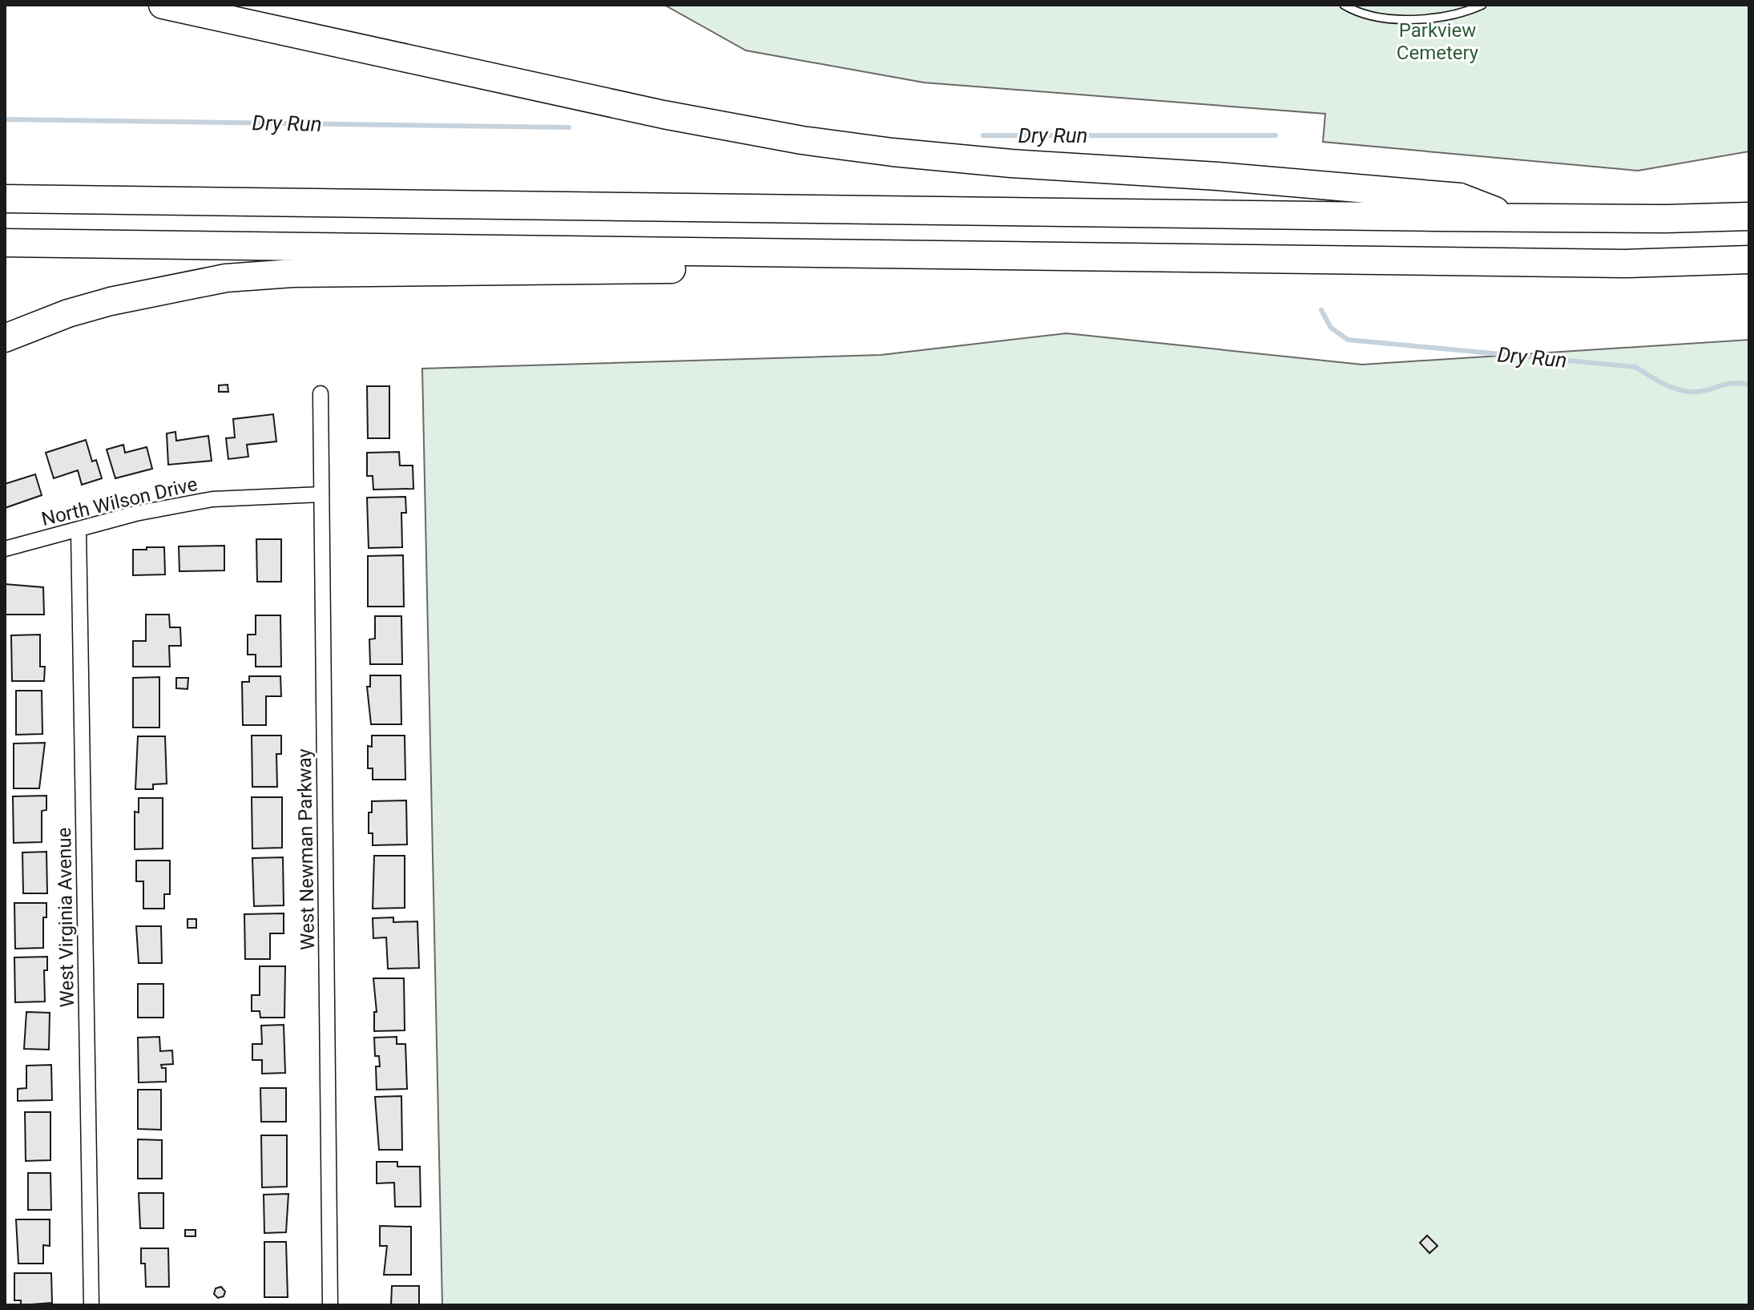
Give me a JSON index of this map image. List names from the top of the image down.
{
  "streets": {
    "street": ["North Wilson Drive", "West Newman Parkway", "West Virginia Avenue"]
  },
  "crossings": [
    ["North Wilson Drive", "West Newman Parkway"],
    ["North Wilson Drive", "West Virginia Avenue"]
  ],
  "water": ["Dry Run"],
  "parks": ["Parkview Cemetery"]
}
